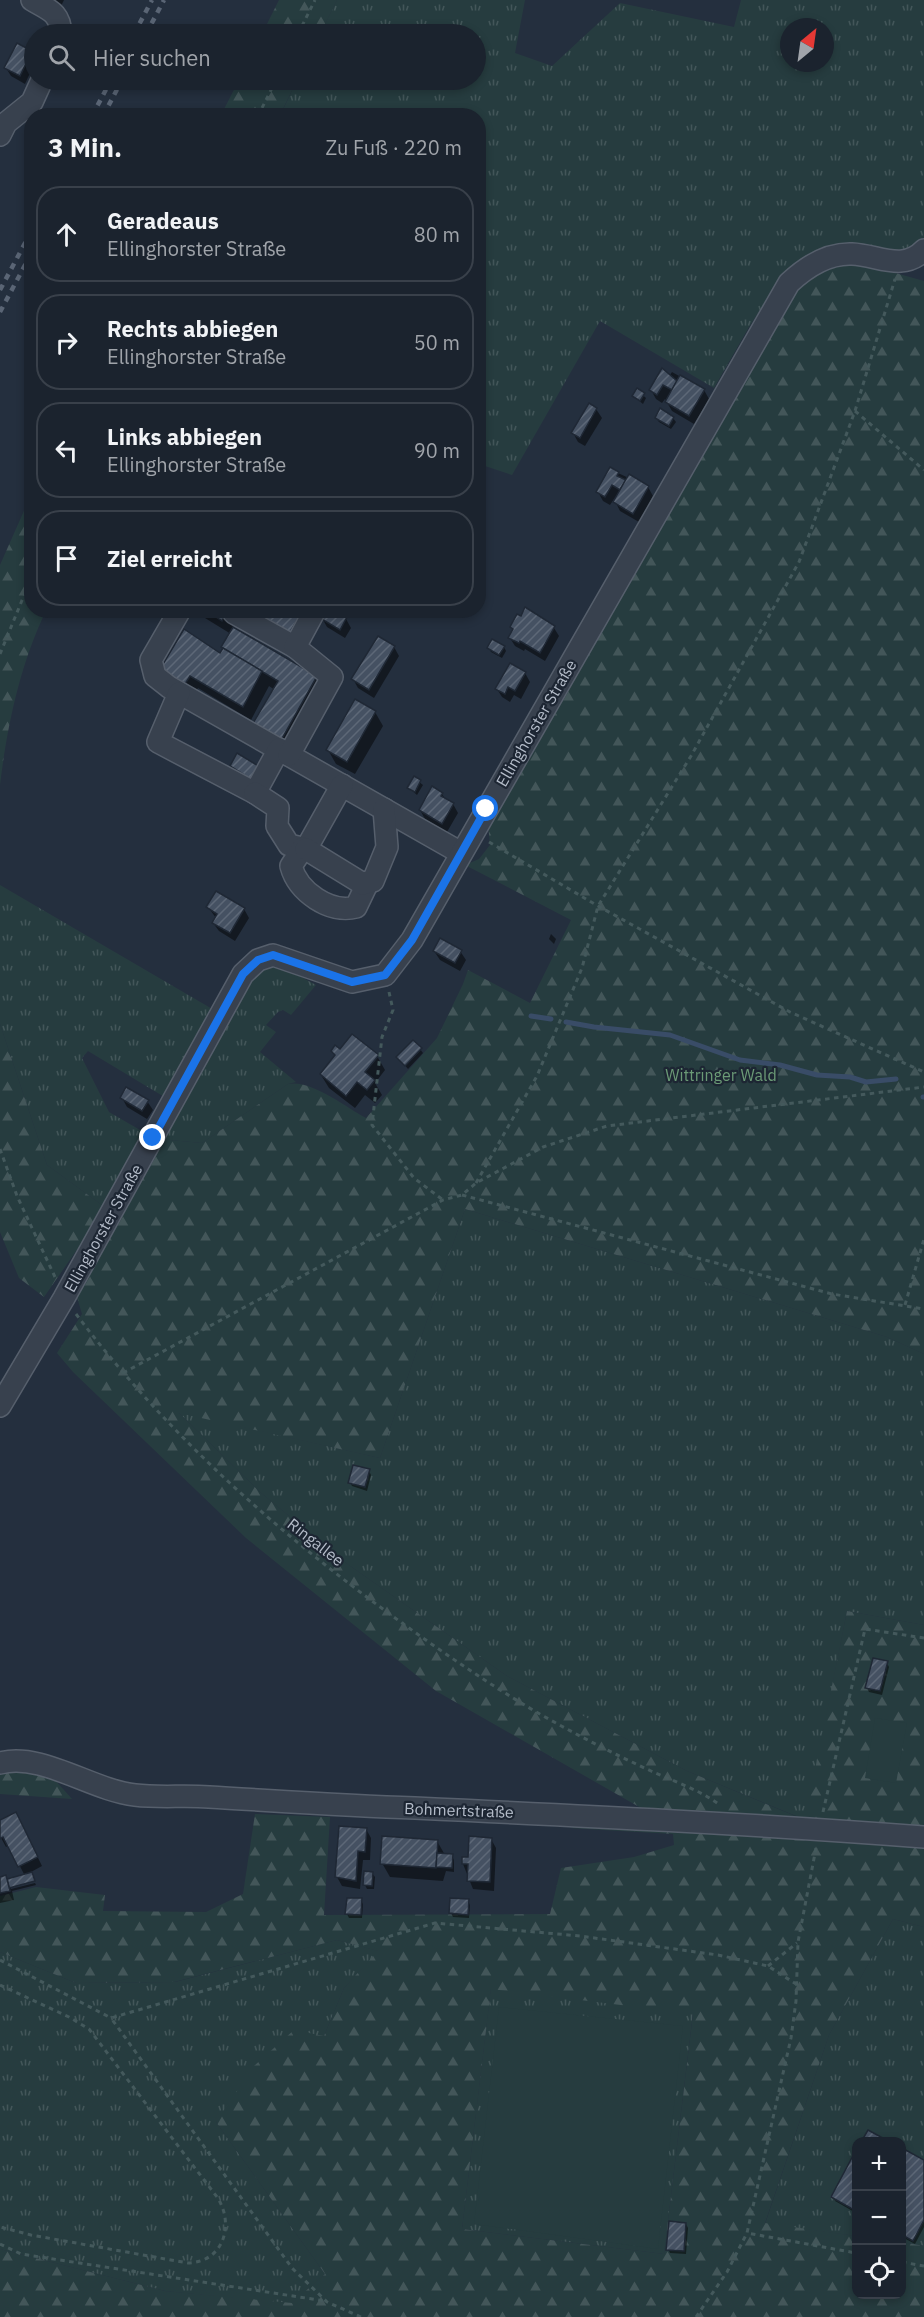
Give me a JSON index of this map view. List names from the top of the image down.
{
  "streets": {
    "street": ["Ellinghorster Straße", "Bohmertstraße"],
    "path": ["Ringallee"]
  },
  "crossings": [
    ["Ellinghorster Straße", "Ringallee"]
  ],
  "parks": ["Wittringer Wald"],
  "north": "top right",
  "page": {
    "search": "Hier suchen",
    "heading": ["3 Min.", "Zu Fuß · 220 m"],
    "list": [
      ["Geradeaus", "Ellinghorster Straße", "80 m"],
      ["Rechts abbiegen", "Ellinghorster Straße", "50 m"],
      ["Links abbiegen", "Ellinghorster Straße", "90 m"],
      "Ziel erreicht"
    ],
    "map_buttons": ["+", "−"]
  }
}
